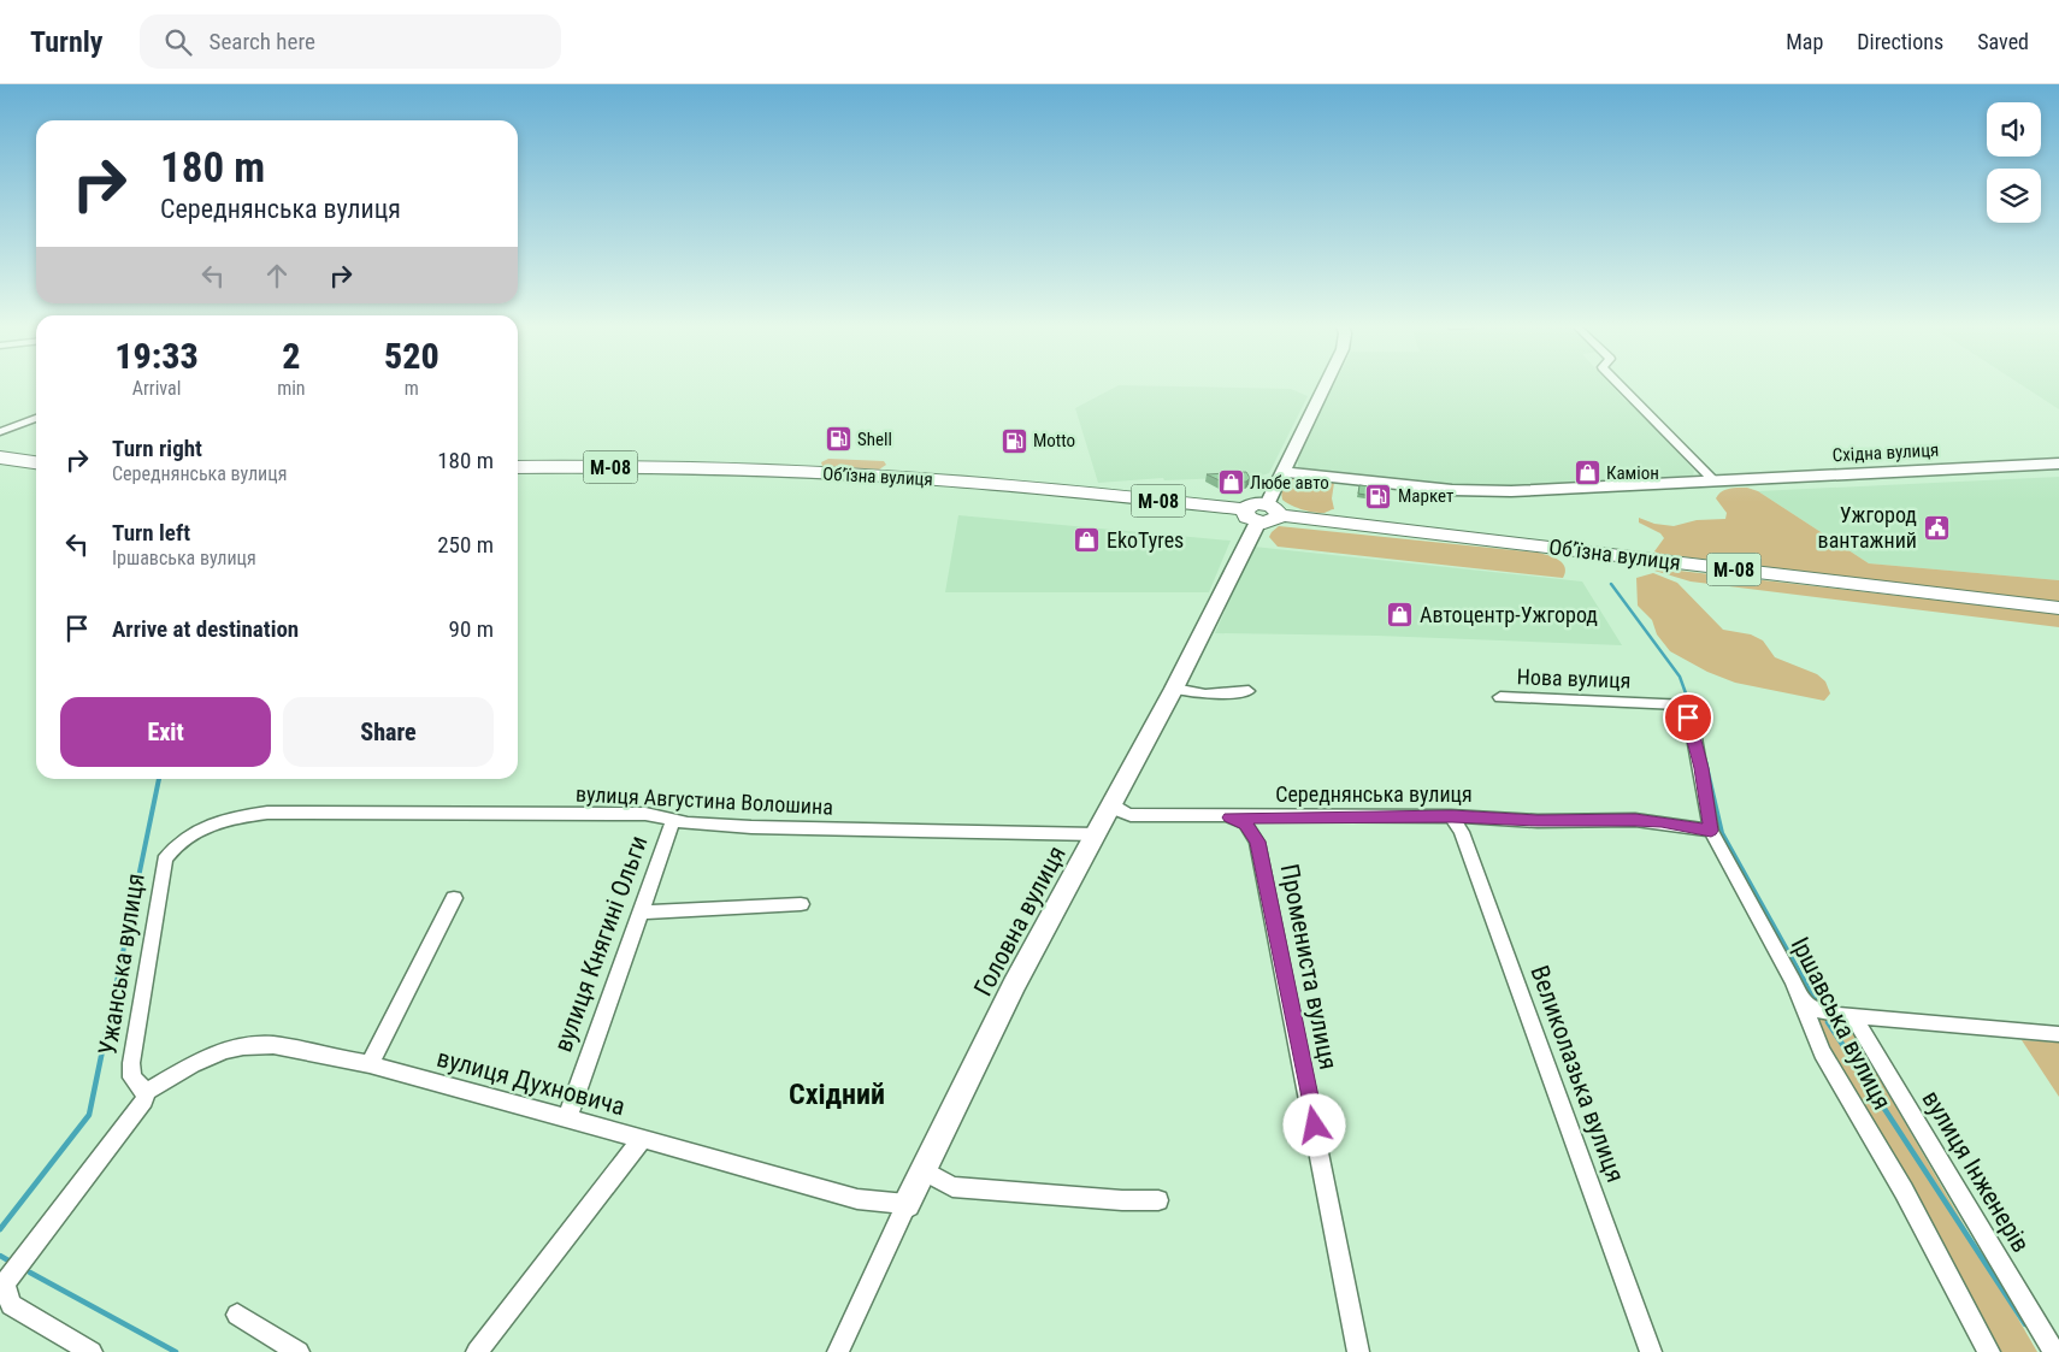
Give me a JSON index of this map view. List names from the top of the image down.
{
  "streets": {
    "highway": ["М-08", "Обʼїзна вулиця"],
    "street": [
      "Східна вулиця",
      "Нова вулиця",
      "Середнянська вулиця",
      "вулиця Августина Волошина",
      "Головна вулиця",
      "вулиця Княгині Ольги",
      "Ужанська вулиця",
      "Промениста вулиця",
      "Іршавська вулиця",
      "Великолазька вулиця",
      "вулиця Духновича",
      "вулиця Інженерів"
    ]
  },
  "crossings": [
    ["Обʼїзна вулиця", "Головна вулиця"],
    ["Нова вулиця", "Іршавська вулиця"],
    ["Середнянська вулиця", "Головна вулиця"],
    ["Середнянська вулиця", "Промениста вулиця"],
    ["Середнянська вулиця", "Іршавська вулиця"],
    ["Середнянська вулиця", "Великолазька вулиця"],
    ["вулиця Августина Волошина", "Головна вулиця"],
    ["вулиця Августина Волошина", "вулиця Княгині Ольги"],
    ["вулиця Августина Волошина", "Ужанська вулиця"],
    ["Головна вулиця", "вулиця Духновича"],
    ["вулиця Княгині Ольги", "вулиця Духновича"],
    ["Ужанська вулиця", "вулиця Духновича"]
  ],
  "districts": ["Східний"],
  "places": {
    "fuel station": ["Shell", "Motto", "Маркет"],
    "shop": [
      "Каміон",
      "Любе авто",
      "EkoTyres",
      "Автоцентр-Ужгород"
    ],
    "public building": ["Ужгород вантажний"]
  },
  "page": {
    "header": "Turnly",
    "search": "Search here",
    "nav": ["Map", "Directions", "Saved"],
    "turn": ["180 m", "Середнянська вулиця"],
    "eta": [
      "19:33",
      "Arrival",
      "2",
      "min",
      "520",
      "m"
    ],
    "list": [
      {
        "name": "Turn right",
        "note": "Середнянська вулиця",
        "value": "180 m"
      },
      {
        "name": "Turn left",
        "note": "Іршавська вулиця",
        "value": "250 m"
      },
      {
        "name": "Arrive at destination",
        "value": "90 m"
      }
    ],
    "buttons": ["Exit", "Share"]
  }
}
